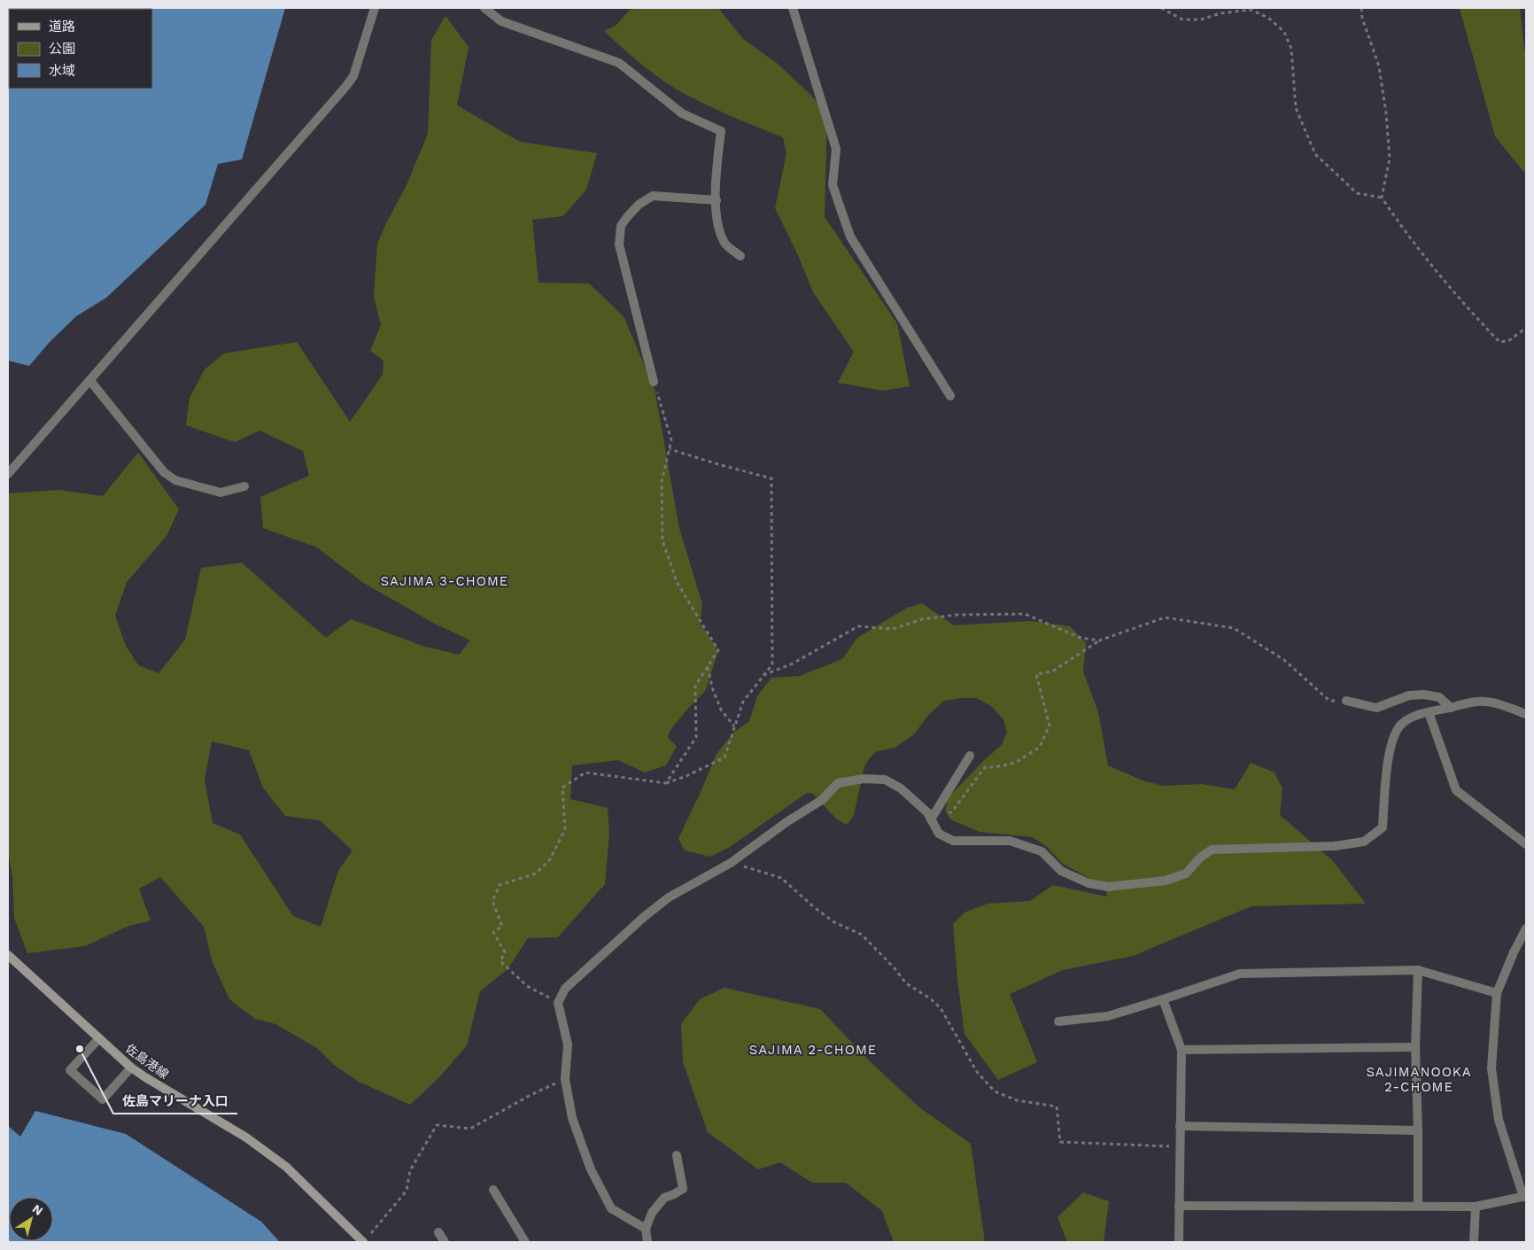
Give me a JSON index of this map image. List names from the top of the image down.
{
  "streets": {
    "main road": ["佐島港線"]
  },
  "districts": ["SAJIMA 3-CHOME", "SAJIMA 2-CHOME", "SAJIMANOOKA 2-CHOME"],
  "places": ["佐島マリーナ入口"],
  "legend": ["道路", "公園", "水域"],
  "north": "top right"
}
